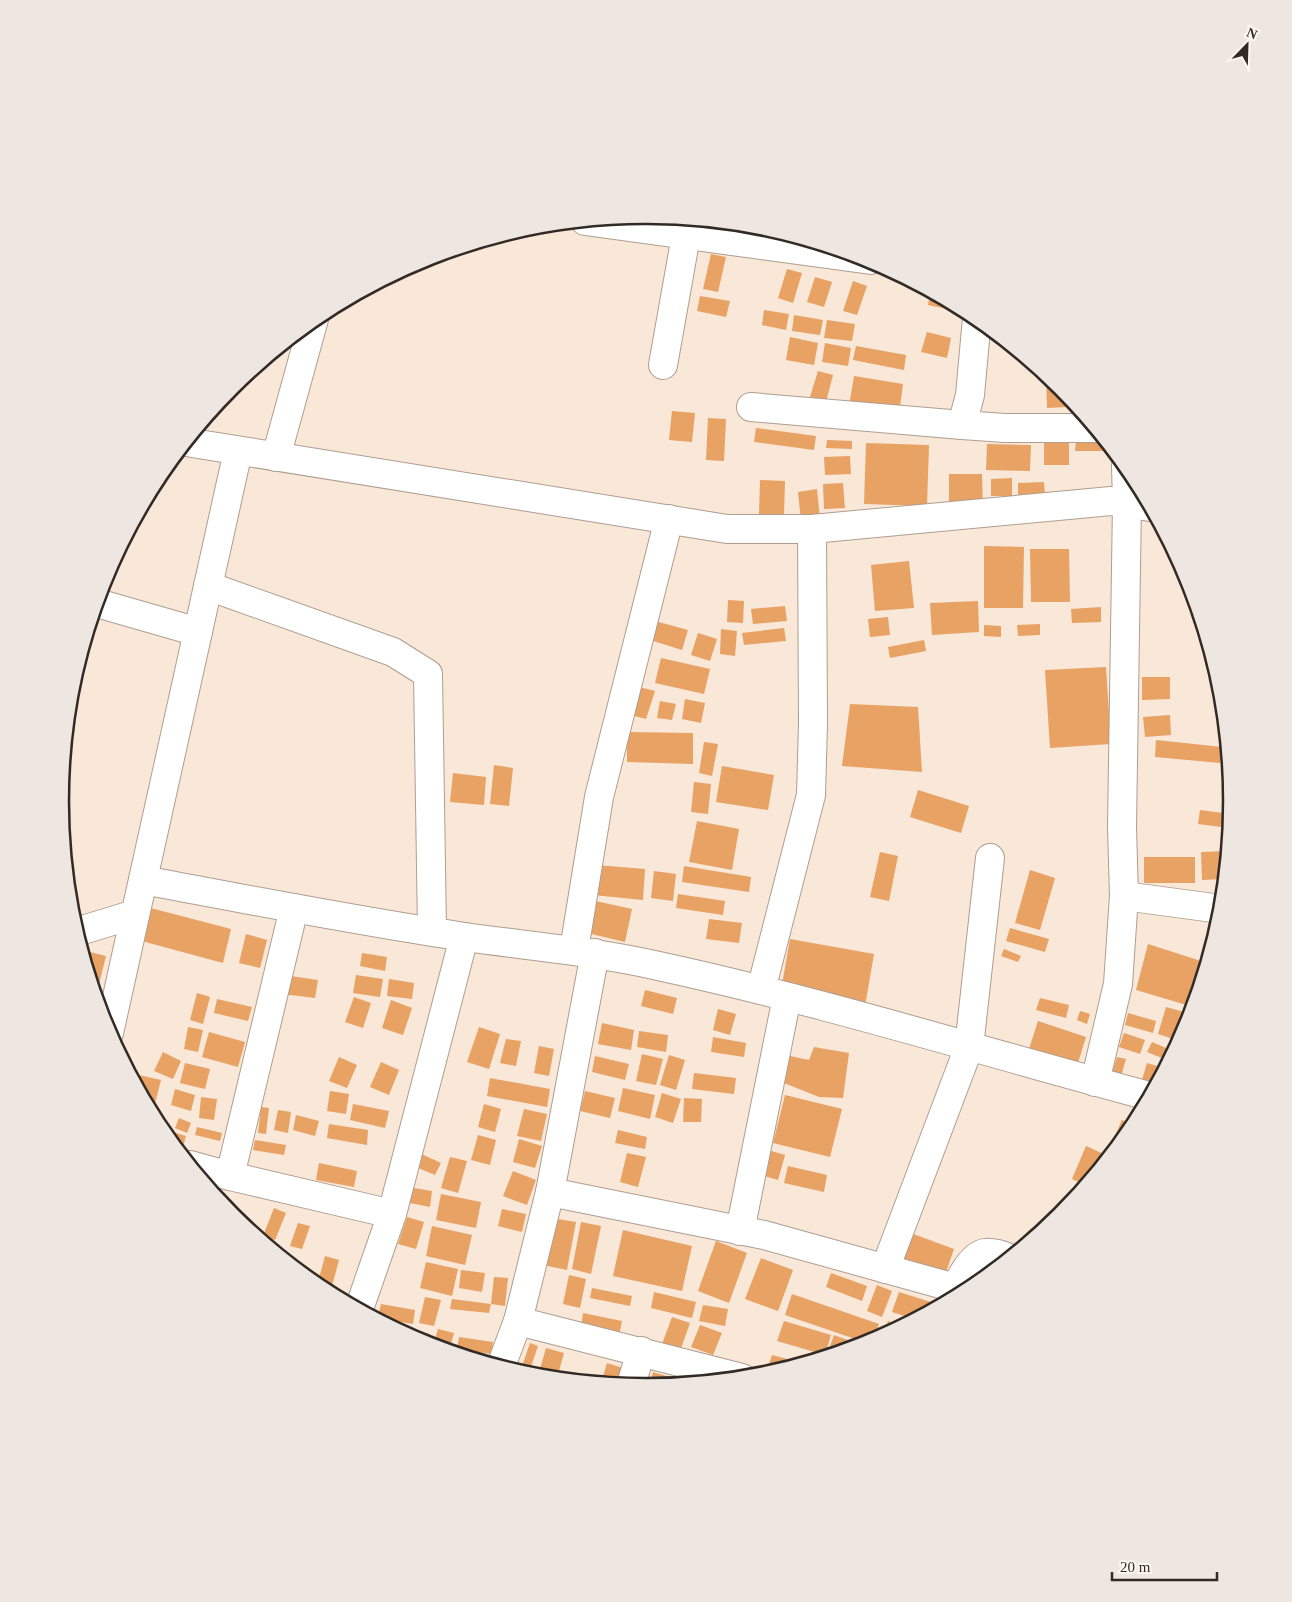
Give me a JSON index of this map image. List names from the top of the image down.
{
  "scale_bar": "20 m",
  "north": "top right"
}
